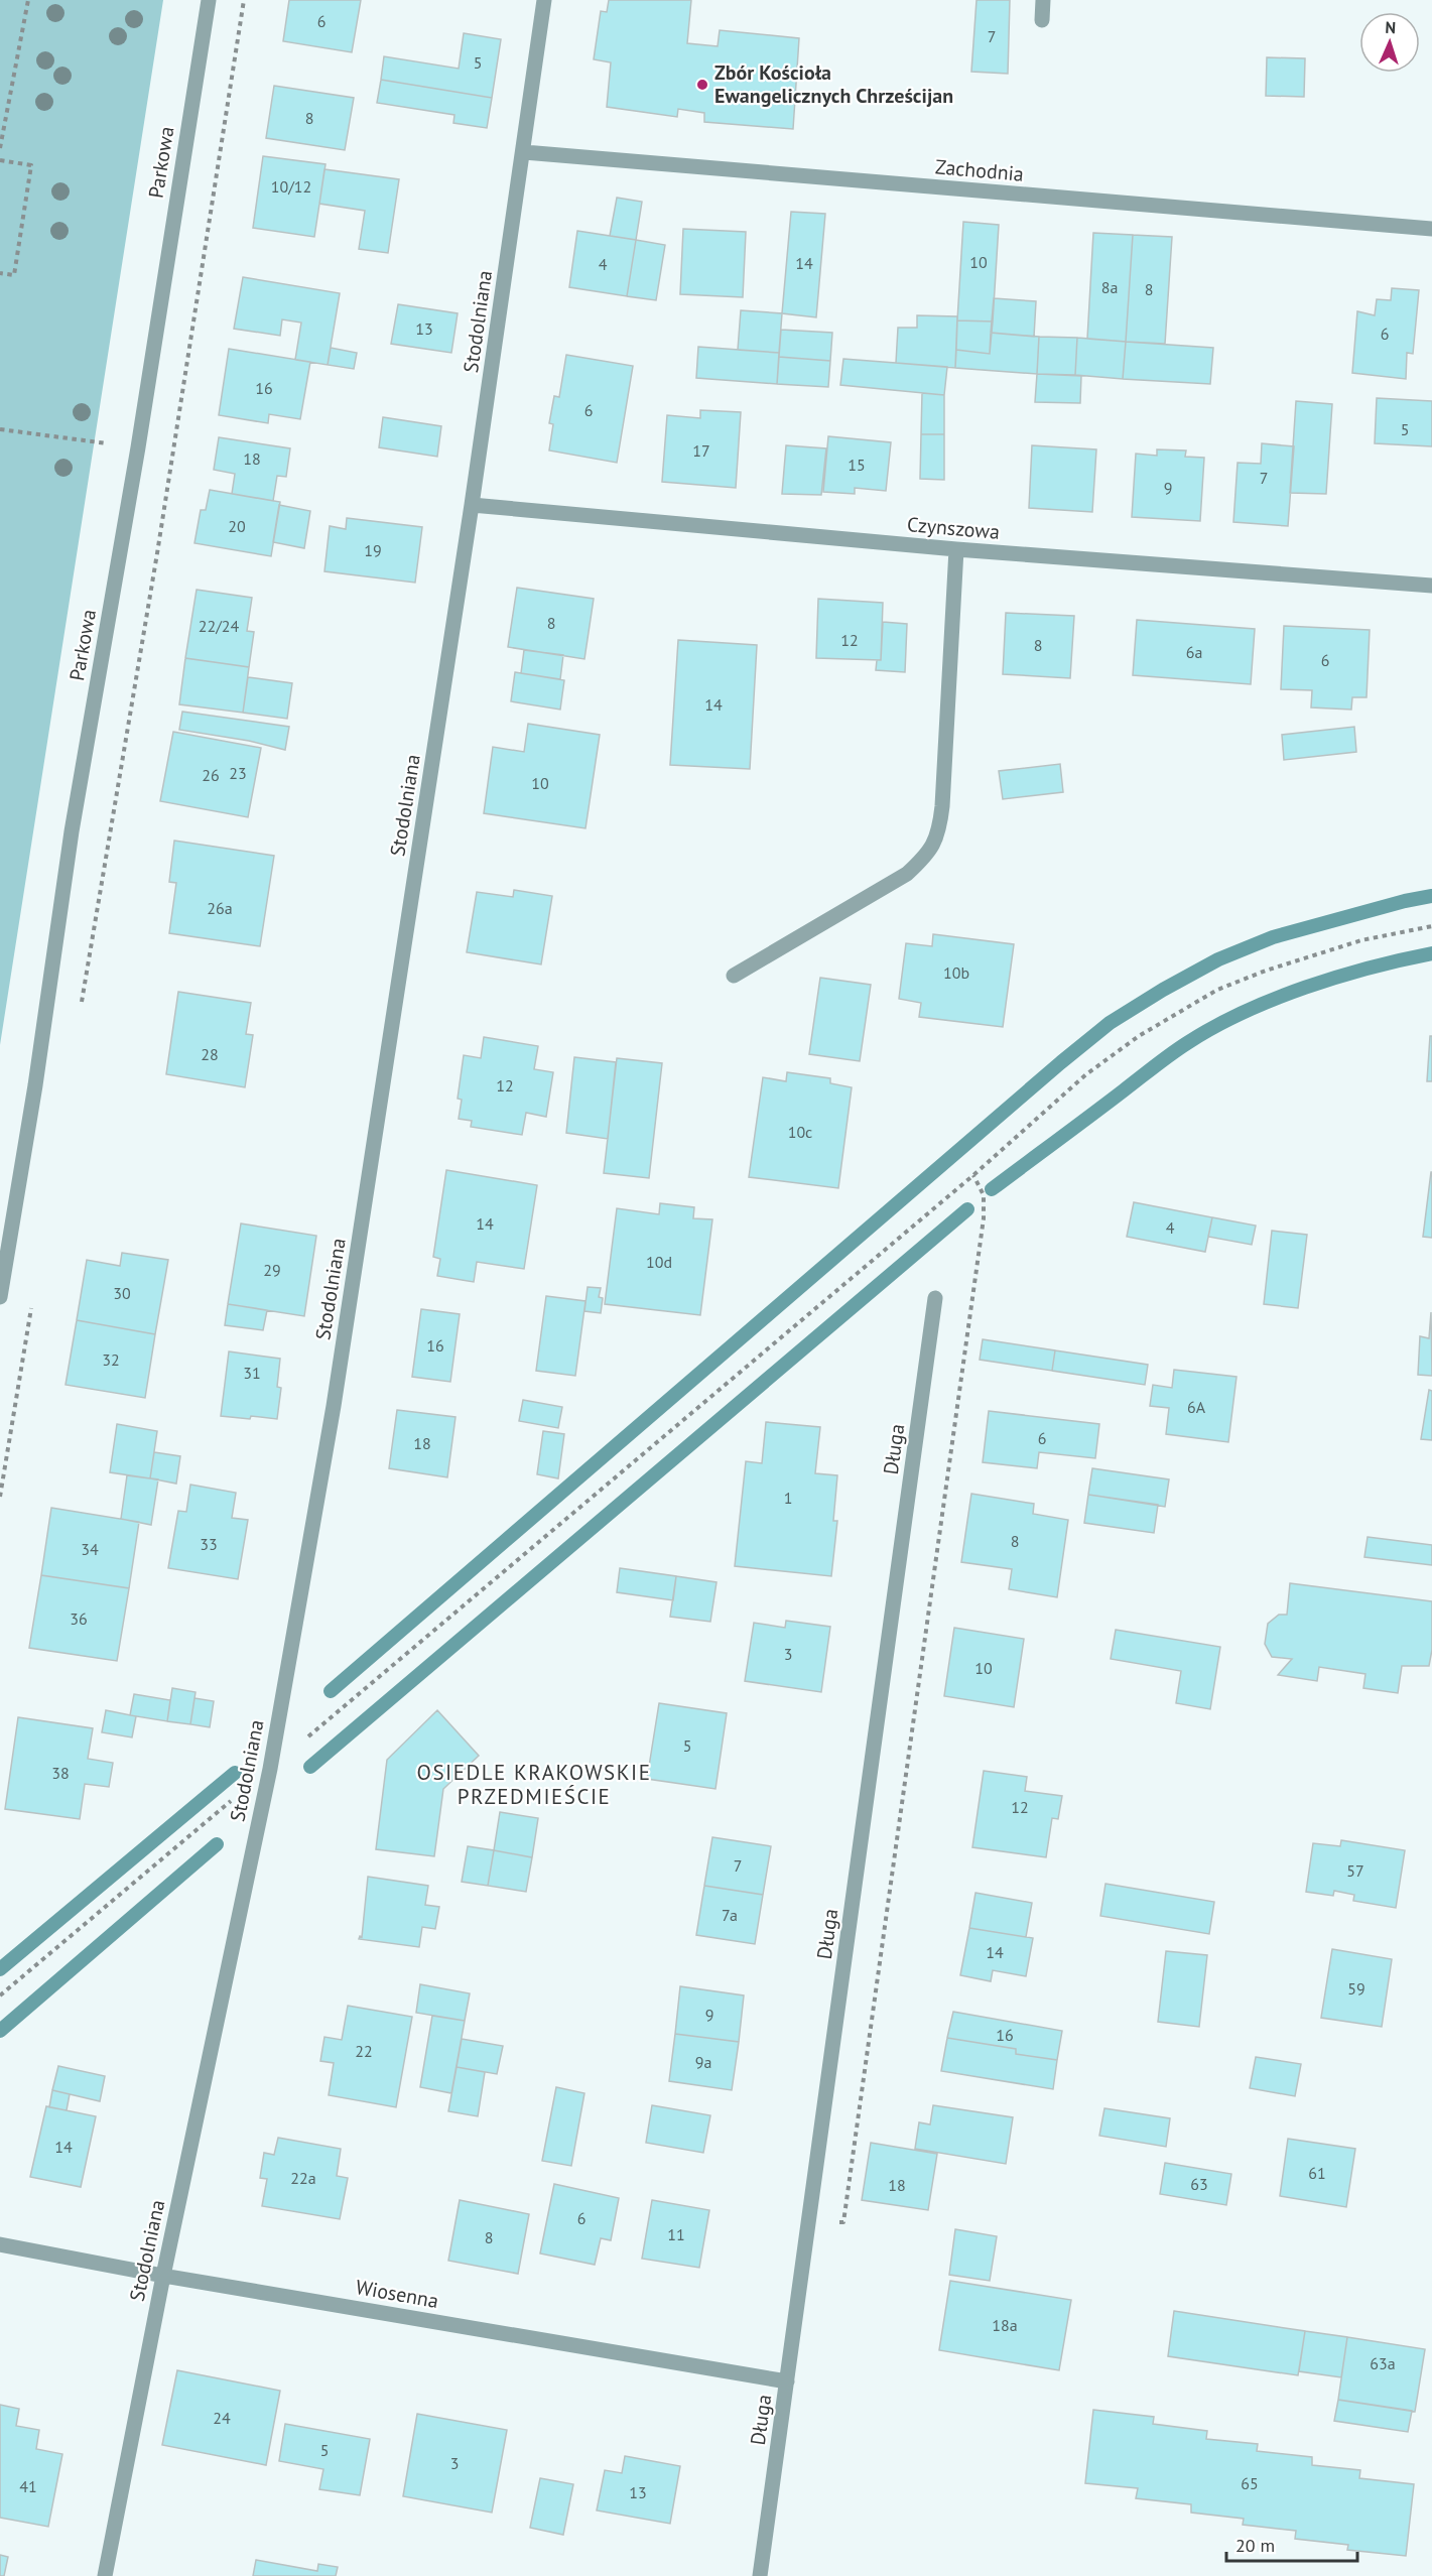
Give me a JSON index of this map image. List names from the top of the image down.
{
  "streets": {
    "street": [
      "Parkowa",
      "Zachodnia",
      "Stodolniana",
      "Czynszowa",
      "Długa",
      "Wiosenna"
    ]
  },
  "crossings": [
    ["Zachodnia", "Stodolniana"],
    ["Stodolniana", "Czynszowa"],
    ["Stodolniana", "Wiosenna"],
    ["Długa", "Wiosenna"]
  ],
  "districts": ["OSIEDLE KRAKOWSKIE PRZEDMIEŚCIE"],
  "places": ["Zbór Kościoła Ewangelicznych Chrześcijan"],
  "house_numbers": [
    "6",
    "7",
    "5",
    "8",
    "10/12",
    "10",
    "14",
    "4",
    "8a",
    "8",
    "13",
    "6",
    "16",
    "6",
    "5",
    "17",
    "18",
    "15",
    "7",
    "9",
    "20",
    "19",
    "8",
    "22/24",
    "12",
    "8",
    "6a",
    "6",
    "14",
    "23",
    "26",
    "10",
    "26a",
    "10b",
    "28",
    "12",
    "10c",
    "14",
    "4",
    "10d",
    "29",
    "30",
    "16",
    "32",
    "31",
    "6A",
    "6",
    "18",
    "1",
    "8",
    "33",
    "34",
    "36",
    "3",
    "10",
    "5",
    "38",
    "12",
    "7",
    "57",
    "7a",
    "14",
    "59",
    "9",
    "16",
    "22",
    "9a",
    "14",
    "61",
    "22a",
    "63",
    "18",
    "6",
    "11",
    "8",
    "18a",
    "63a",
    "24",
    "5",
    "3",
    "65",
    "41",
    "13"
  ],
  "scale_bar": "20 m",
  "north": "top"
}
